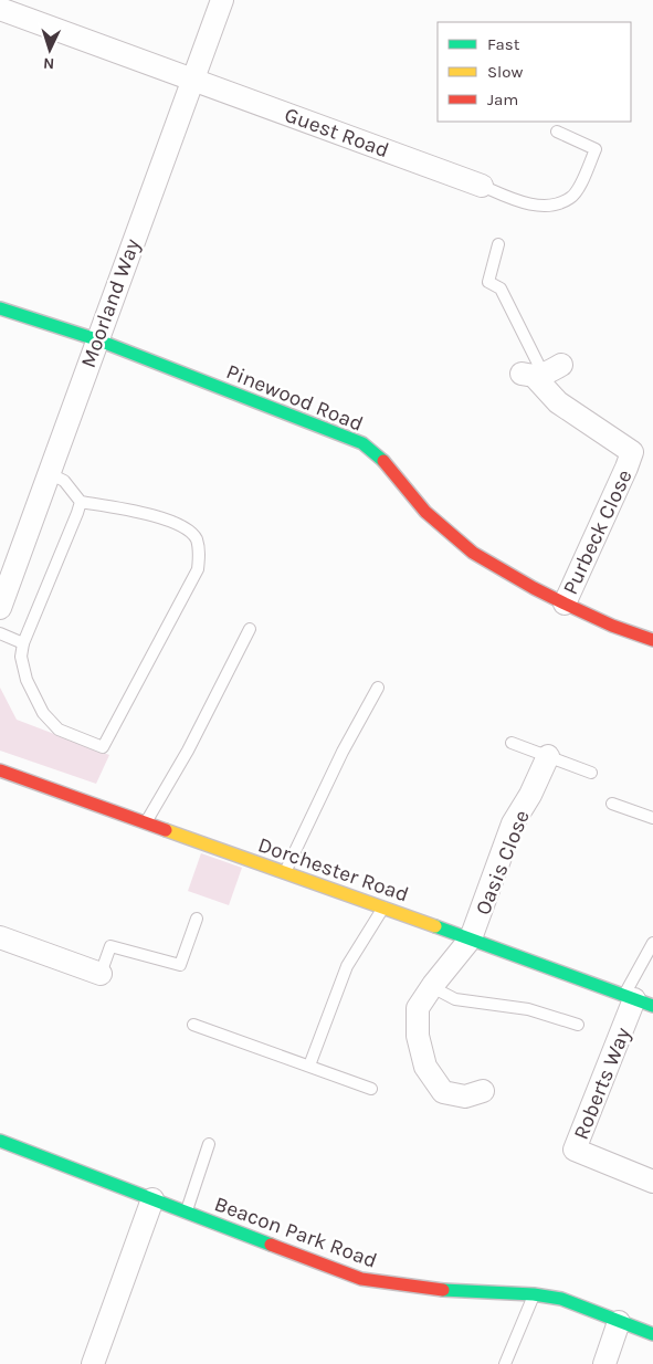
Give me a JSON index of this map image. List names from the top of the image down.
{
  "streets": {
    "street": [
      "Guest Road",
      "Moorland Way",
      "Pinewood Road",
      "Purbeck Close",
      "Oasis Close",
      "Dorchester Road",
      "Roberts Way",
      "Beacon Park Road"
    ]
  },
  "crossings": [
    ["Guest Road", "Moorland Way"],
    ["Moorland Way", "Pinewood Road"],
    ["Pinewood Road", "Purbeck Close"],
    ["Oasis Close", "Dorchester Road"],
    ["Dorchester Road", "Roberts Way"]
  ],
  "legend": ["Fast", "Slow", "Jam"],
  "north": "bottom"
}
